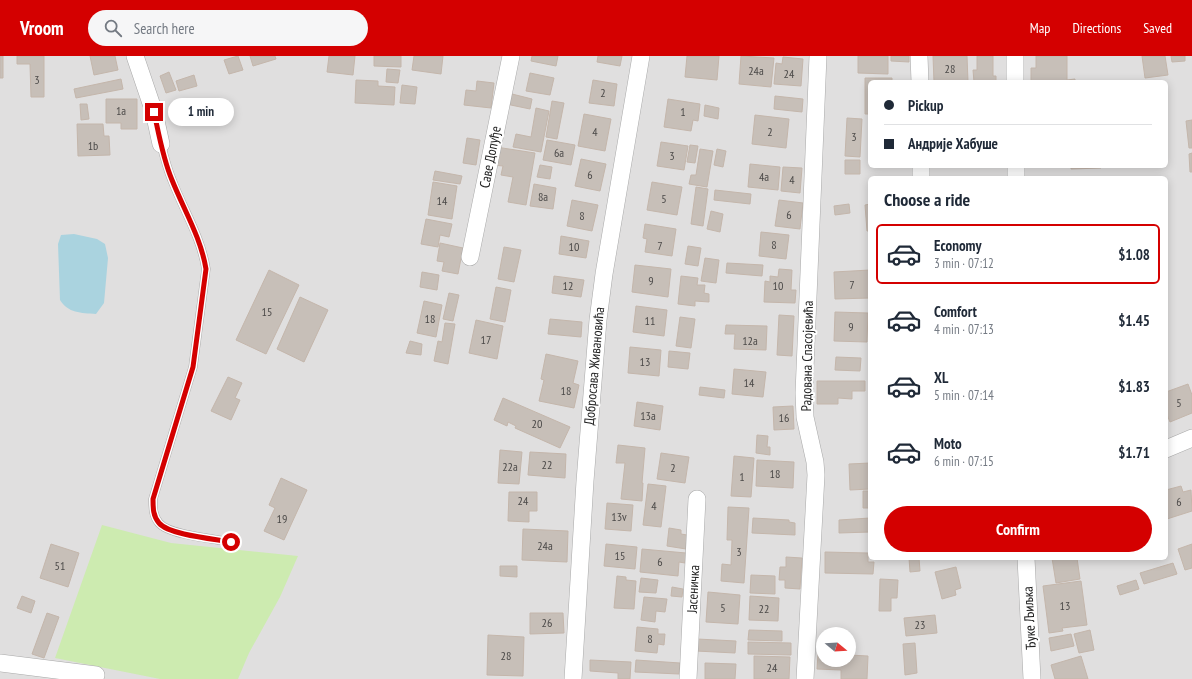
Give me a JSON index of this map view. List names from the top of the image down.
{
  "streets": {
    "street": [
      "Саве Допуђе",
      "Радована Спасојевића",
      "Добросава Живановића",
      "Јасеничка",
      "Ђуке Љиљка"
    ]
  },
  "house_numbers": [
    "28",
    "24a",
    "24",
    "3",
    "2",
    "1a",
    "1",
    "4",
    "2",
    "3",
    "1b",
    "6a",
    "3",
    "6",
    "4a",
    "4",
    "8a",
    "5",
    "14",
    "6",
    "8",
    "8",
    "7",
    "10",
    "9",
    "7",
    "12",
    "10",
    "15",
    "18",
    "11",
    "9",
    "17",
    "12a",
    "13",
    "14",
    "18",
    "5",
    "13a",
    "16",
    "20",
    "22",
    "22a",
    "2",
    "18",
    "1",
    "24",
    "6",
    "4",
    "13v",
    "19",
    "24a",
    "3",
    "15",
    "6",
    "51",
    "13",
    "5",
    "22",
    "26",
    "23",
    "8",
    "28",
    "24"
  ],
  "north": "right",
  "page": {
    "header": "Vroom",
    "search": "Search here",
    "nav": ["Map", "Directions", "Saved"],
    "banner": ["Pickup", "Андрије Хабуше"],
    "bubble": "1 min",
    "heading": "Choose a ride",
    "list": [
      {
        "name": "Economy",
        "note": "3 min · 07:12",
        "value": "$1.08"
      },
      {
        "name": "Comfort",
        "note": "4 min · 07:13",
        "value": "$1.45"
      },
      {
        "name": "XL",
        "note": "5 min · 07:14",
        "value": "$1.83"
      },
      {
        "name": "Moto",
        "note": "6 min · 07:15",
        "value": "$1.71"
      }
    ],
    "buttons": "Confirm"
  }
}
